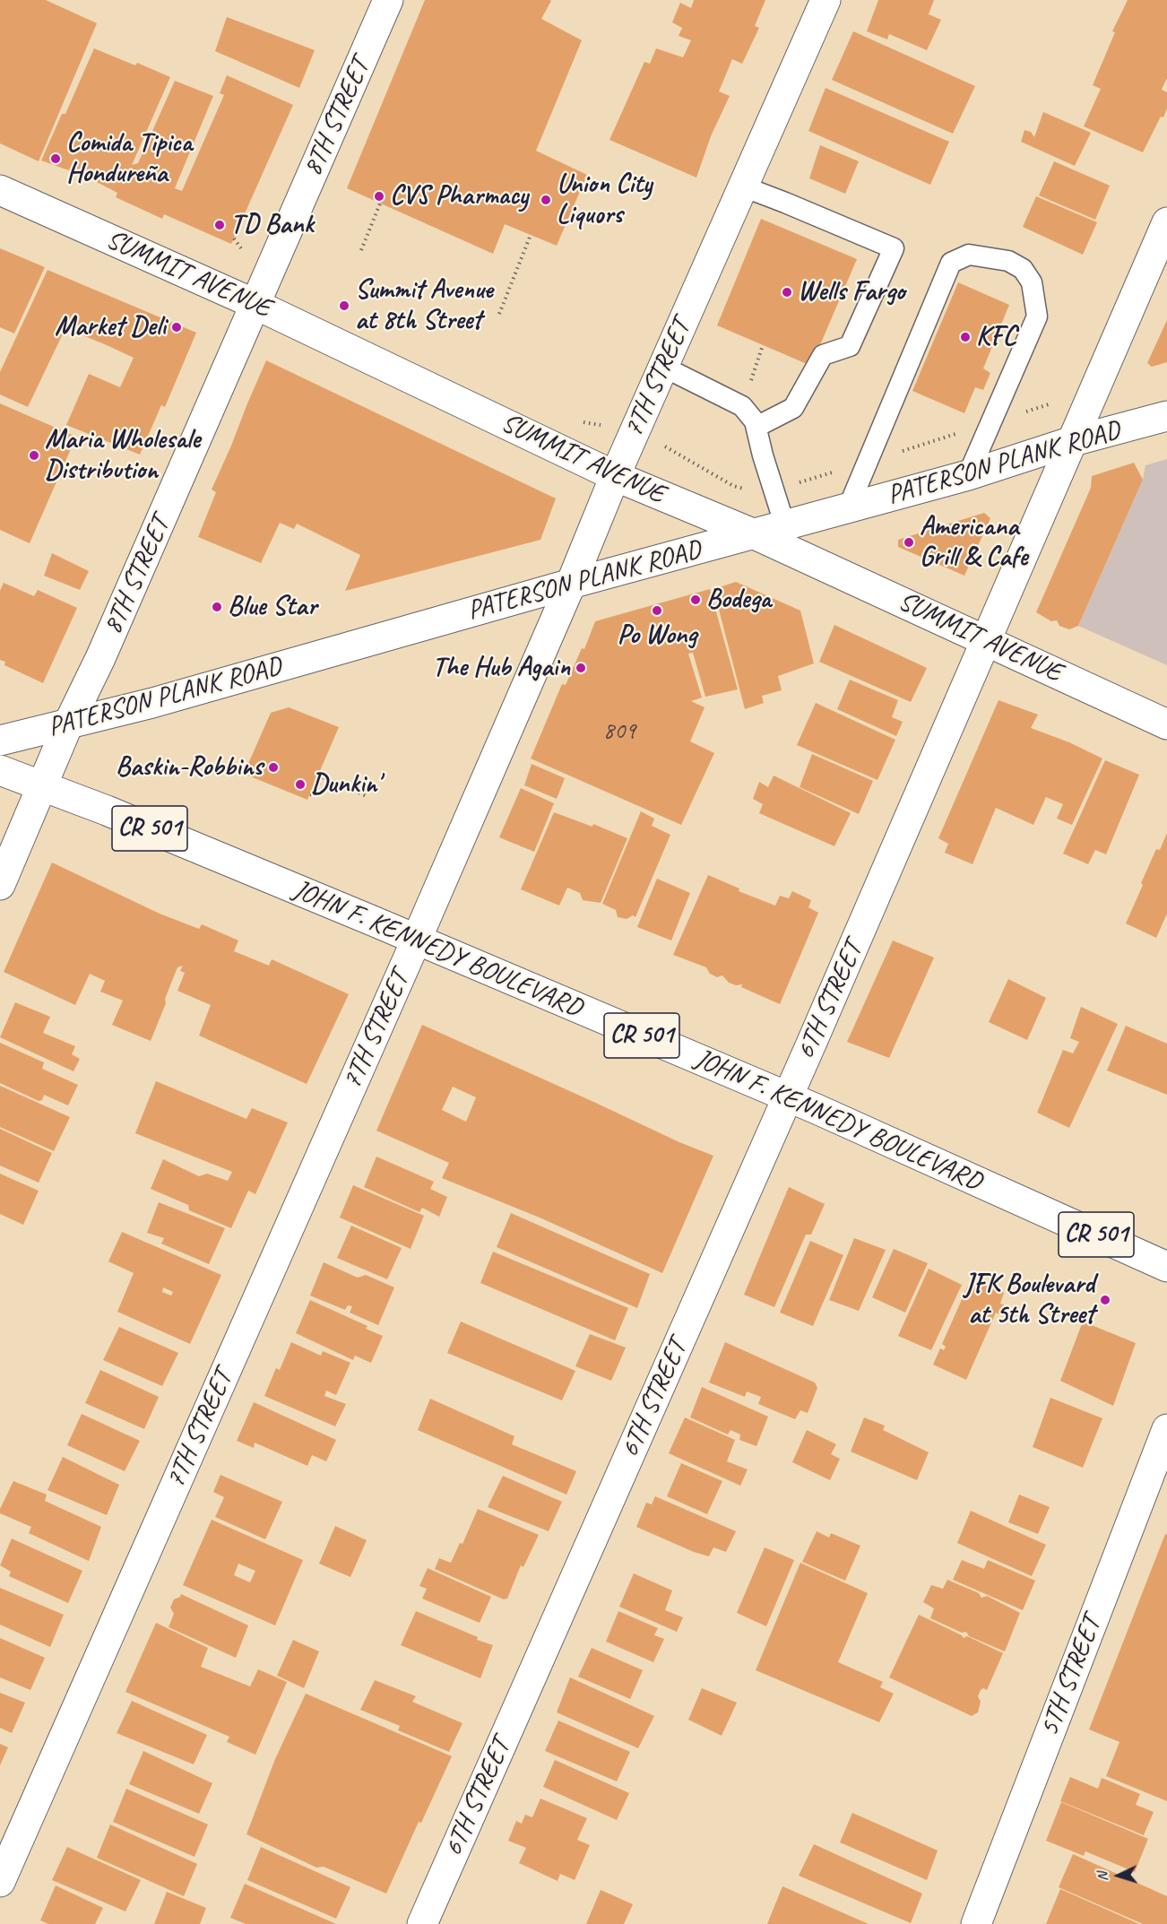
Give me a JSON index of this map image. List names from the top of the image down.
{
  "streets": {
    "street": [
      "8TH STREET",
      "SUMMIT AVENUE",
      "7TH STREET",
      "PATERSON PLANK ROAD",
      "CR 501",
      "JOHN F. KENNEDY BOULEVARD",
      "6TH STREET",
      "5TH STREET"
    ]
  },
  "crossings": [
    ["8TH STREET", "SUMMIT AVENUE"],
    ["8TH STREET", "PATERSON PLANK ROAD"],
    ["8TH STREET", "JOHN F. KENNEDY BOULEVARD"],
    ["SUMMIT AVENUE", "7TH STREET"],
    ["SUMMIT AVENUE", "PATERSON PLANK ROAD"],
    ["SUMMIT AVENUE", "6TH STREET"],
    ["7TH STREET", "PATERSON PLANK ROAD"],
    ["7TH STREET", "JOHN F. KENNEDY BOULEVARD"],
    ["PATERSON PLANK ROAD", "6TH STREET"],
    ["JOHN F. KENNEDY BOULEVARD", "6TH STREET"]
  ],
  "places": [
    "Comida Tipica Hondureña",
    "CVS Pharmacy",
    "Union City Liquors",
    "TD Bank",
    "Wells Fargo",
    "Summit Avenue at 8th Street",
    "Market Deli",
    "KFC",
    "Maria Wholesale Distribution",
    "Americana Grill & Cafe",
    "Bodega",
    "Blue Star",
    "Po Wong",
    "The Hub Again",
    "Baskin-Robbins",
    "Dunkin'",
    "JFK Boulevard at 5th Street"
  ],
  "house_numbers": ["809"],
  "north": "left"
}
